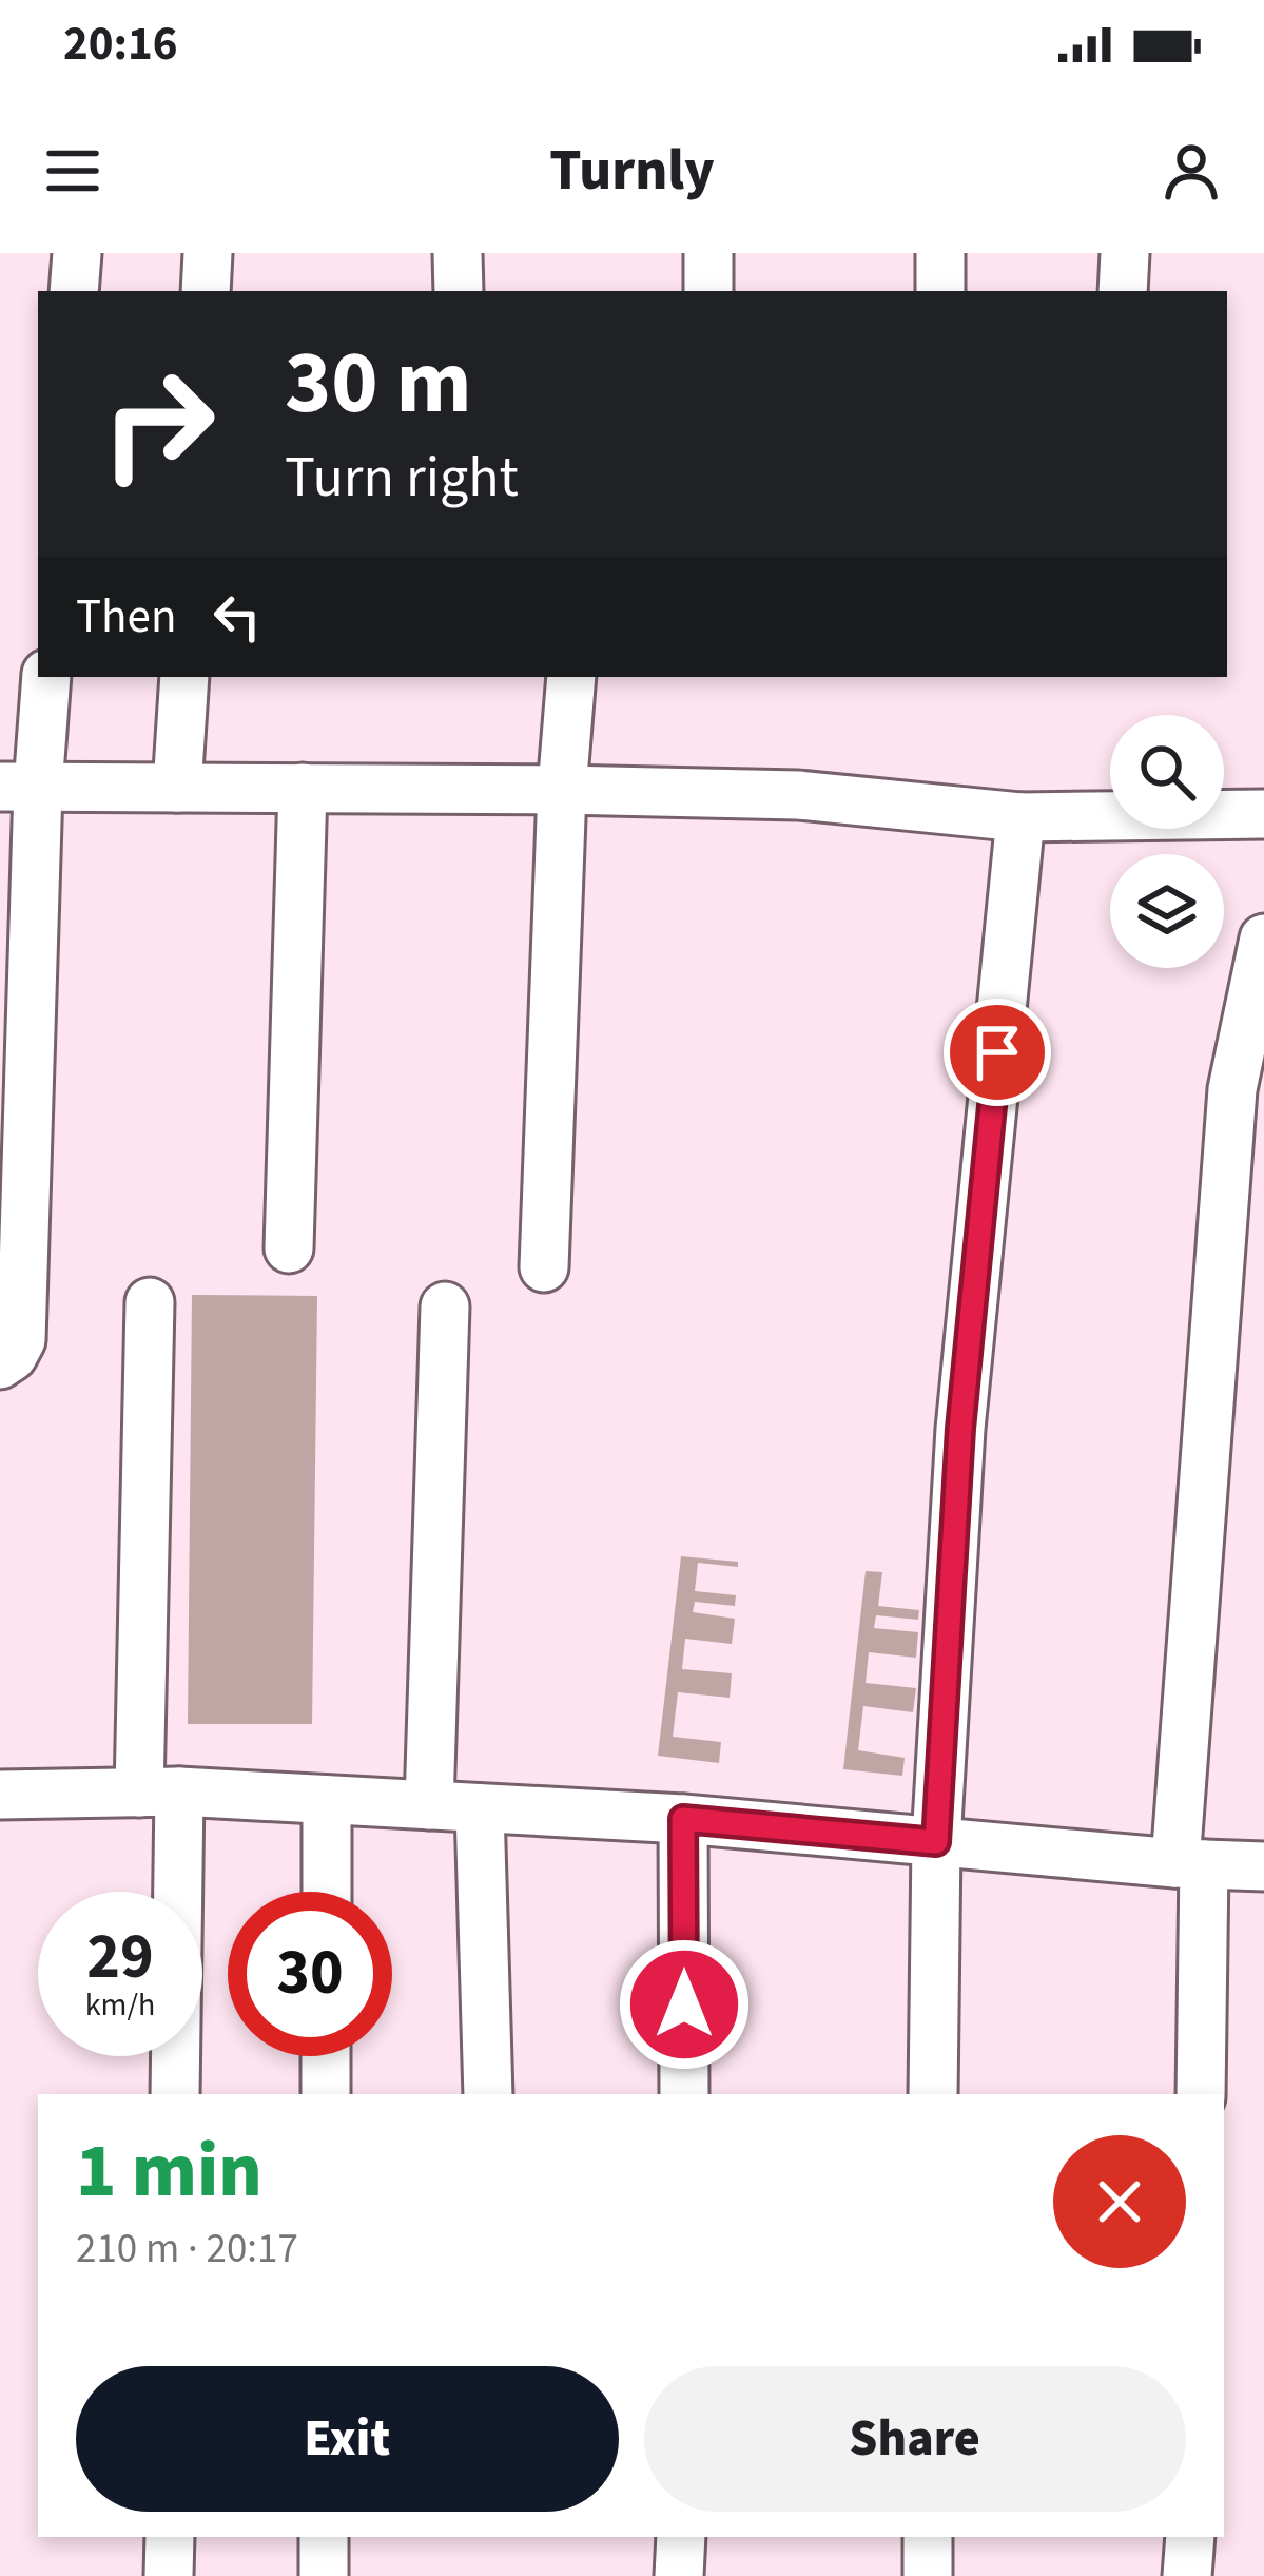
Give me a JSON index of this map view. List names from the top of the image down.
{
  "page": {
    "status": "20:16",
    "header": "Turnly",
    "turn": ["30 m", "Turn right"],
    "then": "Then",
    "speed": "29 km/h",
    "limit": "30",
    "heading": ["1 min", "210 m · 20:17"],
    "buttons": ["Exit", "Share"]
  }
}
